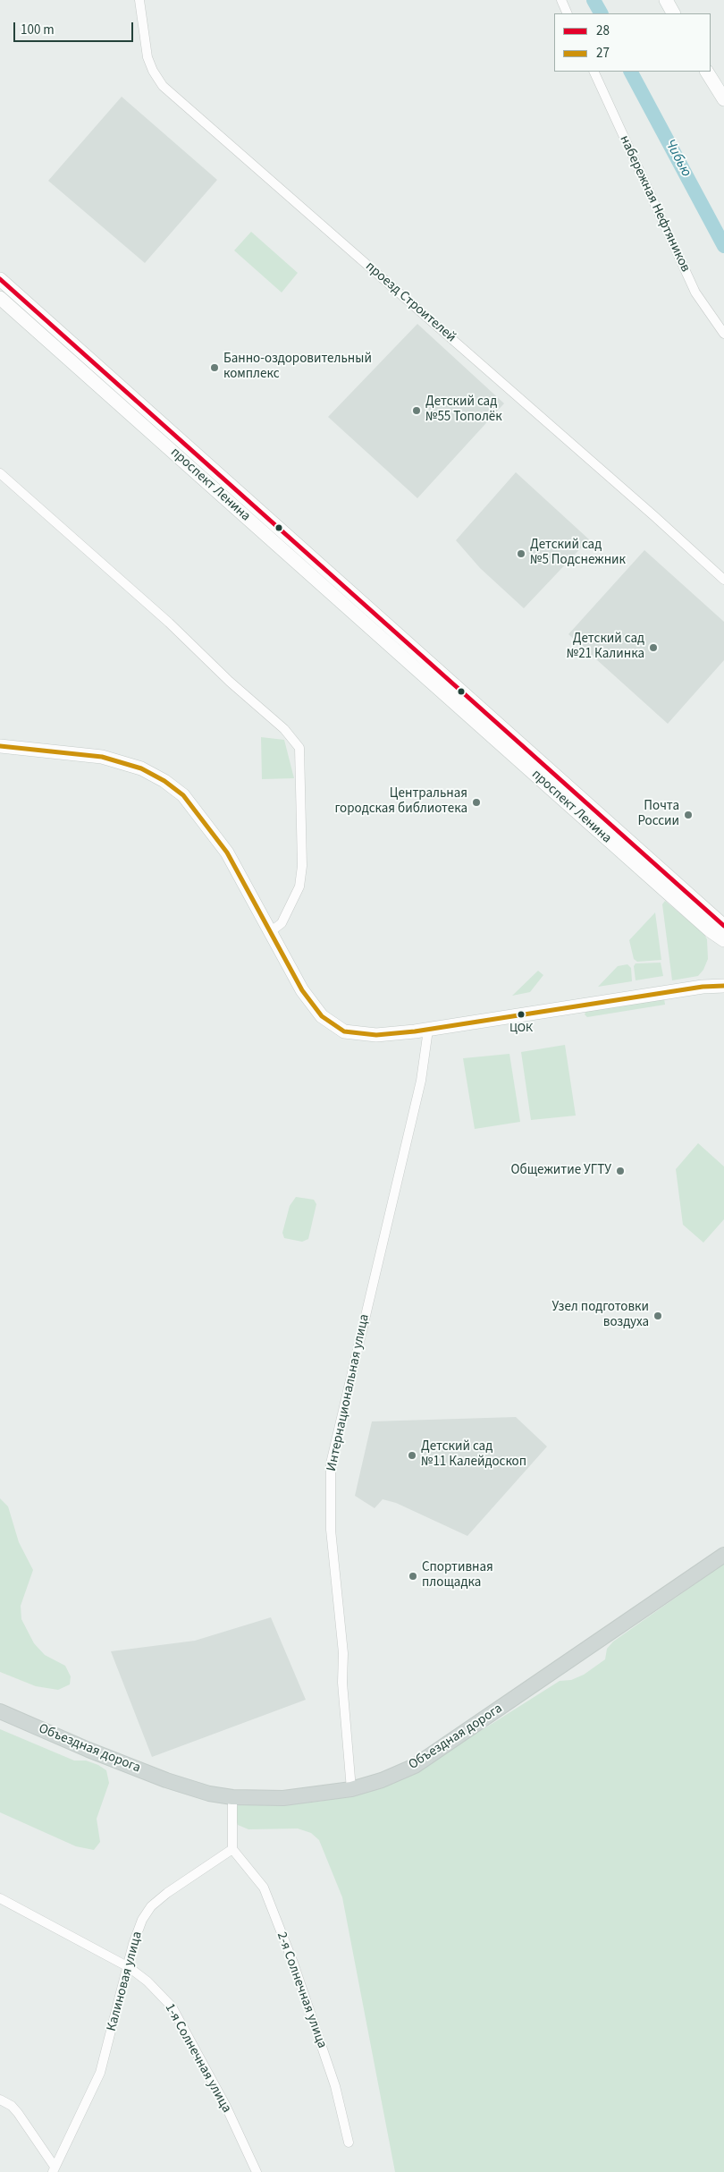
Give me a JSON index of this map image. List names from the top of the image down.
{
  "streets": {
    "main road": ["проспект Ленина", "Объездная дорога"],
    "street": [
      "набережная Нефтяников",
      "проезд Строителей",
      "Интернациональная улица",
      "Калиновая улица",
      "2-я Солнечная улица",
      "1-я Солнечная улица"
    ]
  },
  "crossings": [
    ["Интернациональная улица", "Объездная дорога"],
    ["Калиновая улица", "2-я Солнечная улица"],
    ["Калиновая улица", "1-я Солнечная улица"]
  ],
  "water": ["Чибью"],
  "places": [
    "Банно-оздоровительный комплекс",
    "Детский сад №55 Тополёк",
    "Детский сад №5 Подснежник",
    "Детский сад №21 Калинка",
    "Центральная городская библиотека",
    "Почта России",
    "ЦОК",
    "Общежитие УГТУ",
    "Узел подготовки воздуха",
    "Детский сад №11 Калейдоскоп",
    "Спортивная площадка"
  ],
  "lines": ["transit line 28", "transit line 27"],
  "legend": ["28", "27"],
  "scale_bar": "100 m"
}
